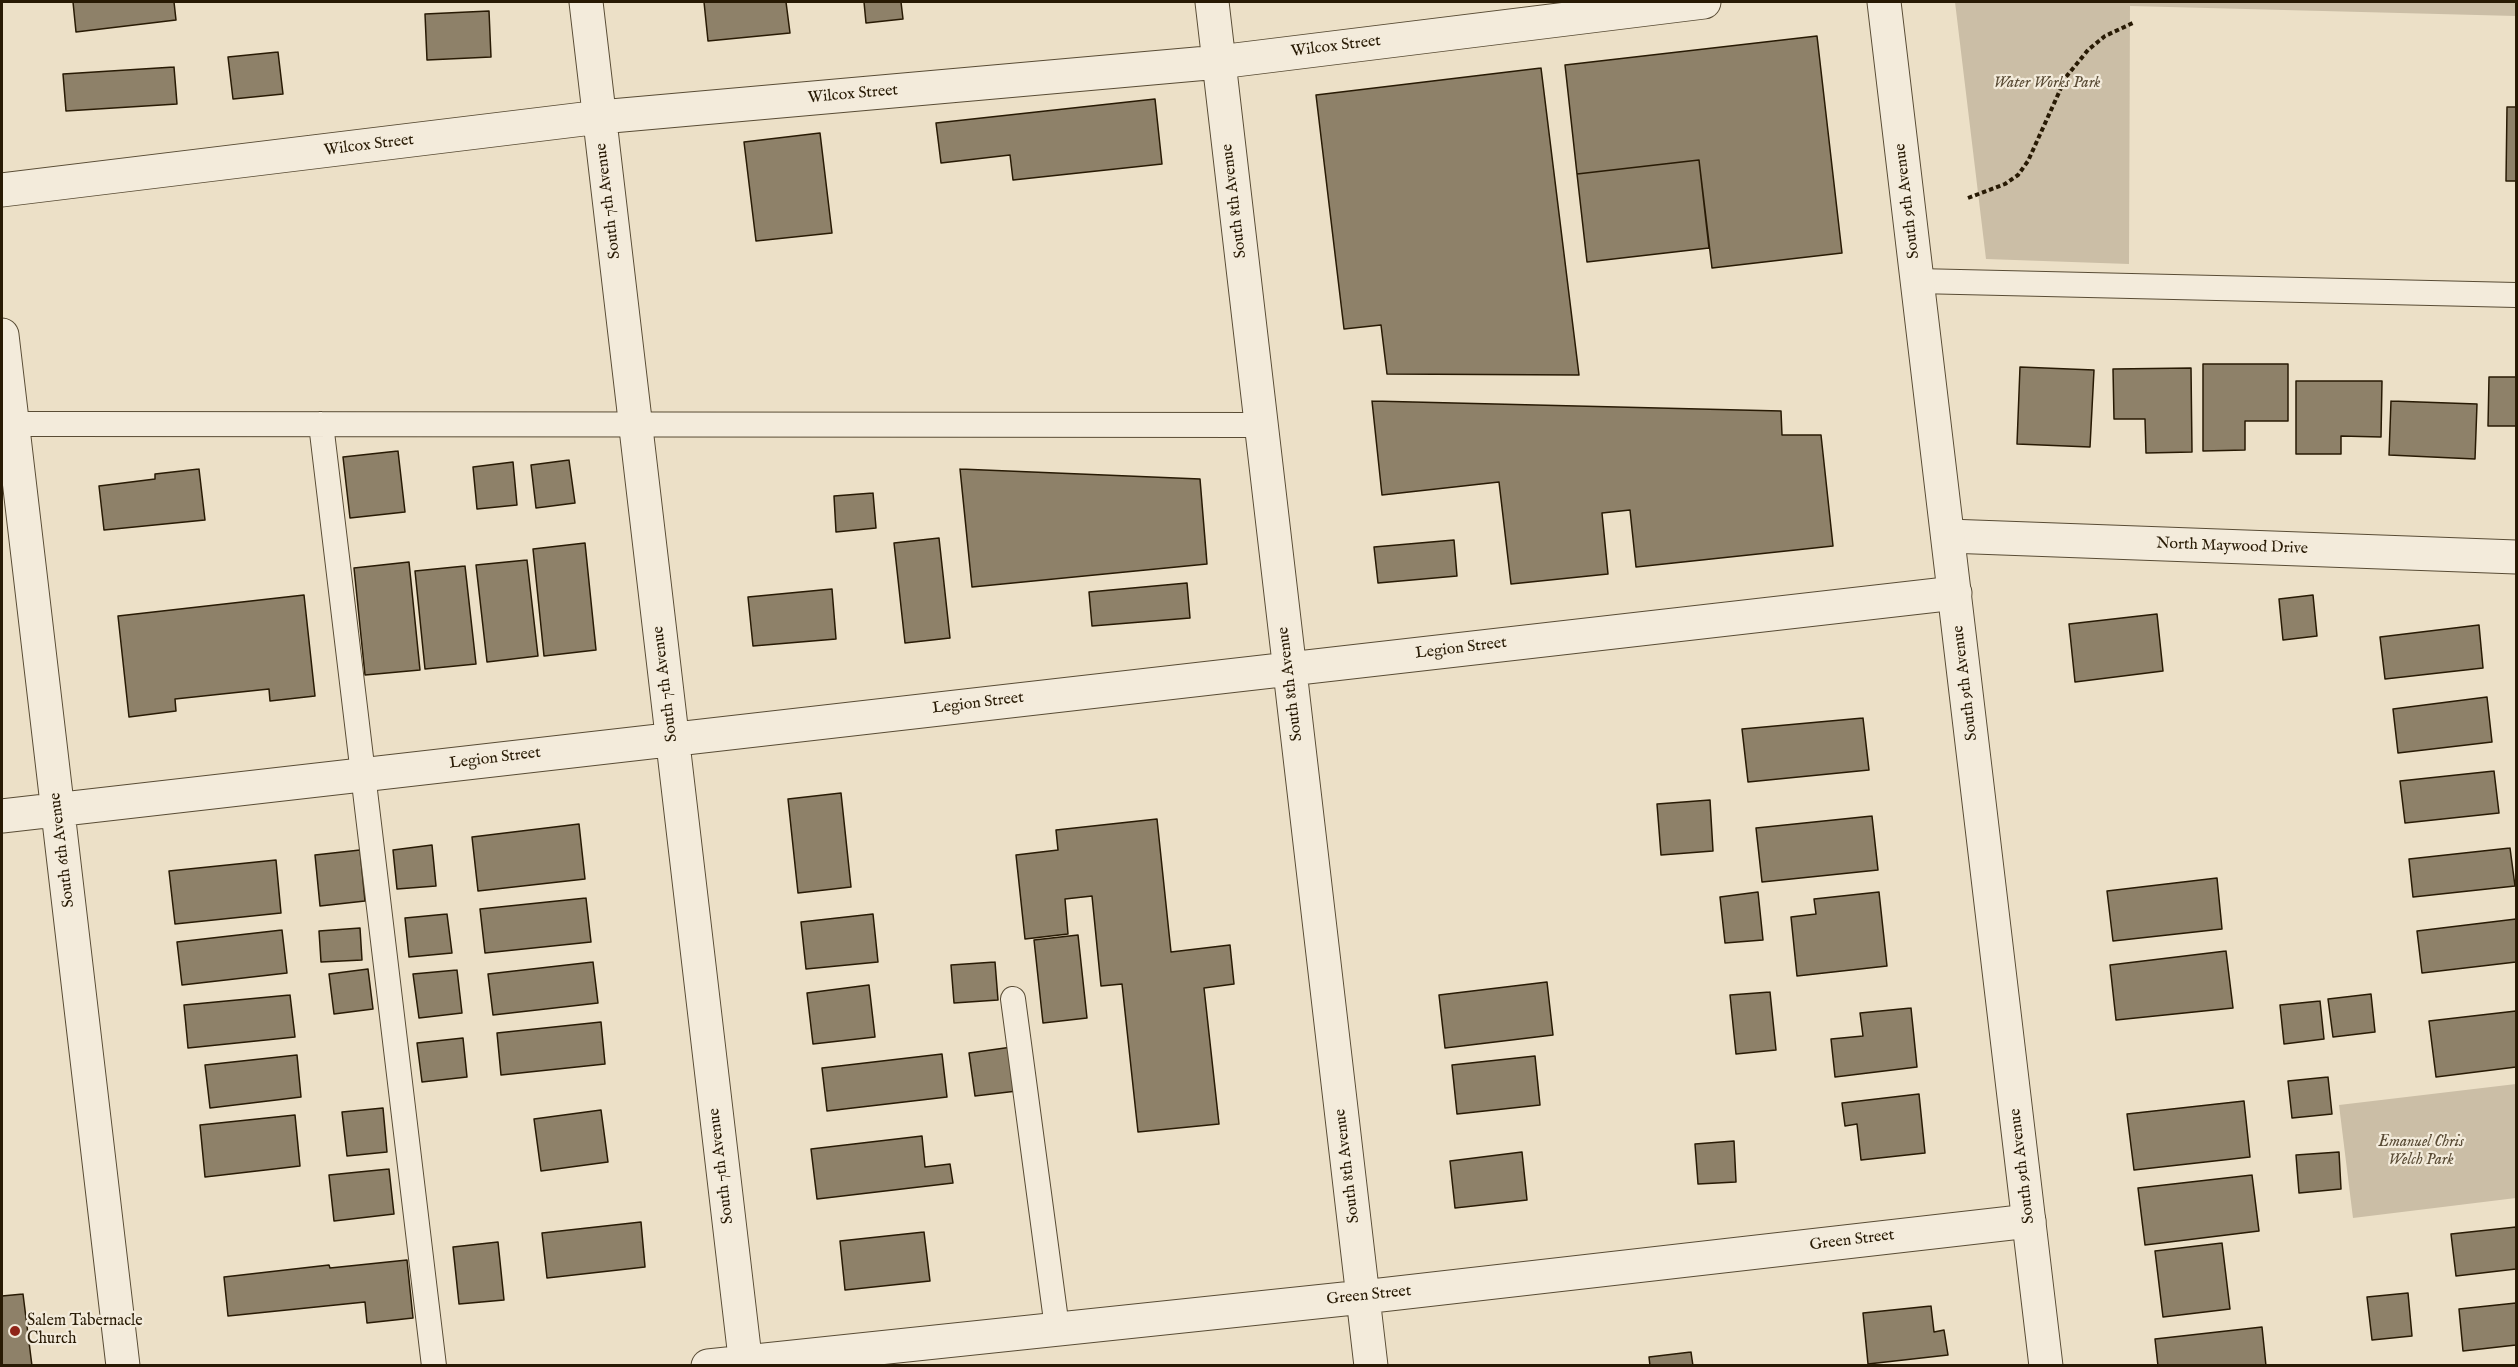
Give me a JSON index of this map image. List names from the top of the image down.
{
  "streets": {
    "street": [
      "Wilcox Street",
      "South 7th Avenue",
      "South 8th Avenue",
      "South 9th Avenue",
      "North Maywood Drive",
      "Legion Street",
      "South 6th Avenue",
      "Green Street"
    ]
  },
  "crossings": [
    ["Wilcox Street", "South 7th Avenue"],
    ["Wilcox Street", "South 8th Avenue"],
    ["South 7th Avenue", "Legion Street"],
    ["South 7th Avenue", "Green Street"],
    ["South 8th Avenue", "Legion Street"],
    ["South 8th Avenue", "Green Street"],
    ["South 9th Avenue", "North Maywood Drive"],
    ["South 9th Avenue", "Legion Street"],
    ["South 9th Avenue", "Green Street"],
    ["Legion Street", "South 6th Avenue"]
  ],
  "parks": ["Water Works Park", "Emanuel Chris Welch Park"],
  "places": ["Salem Tabernacle Church"]
}
